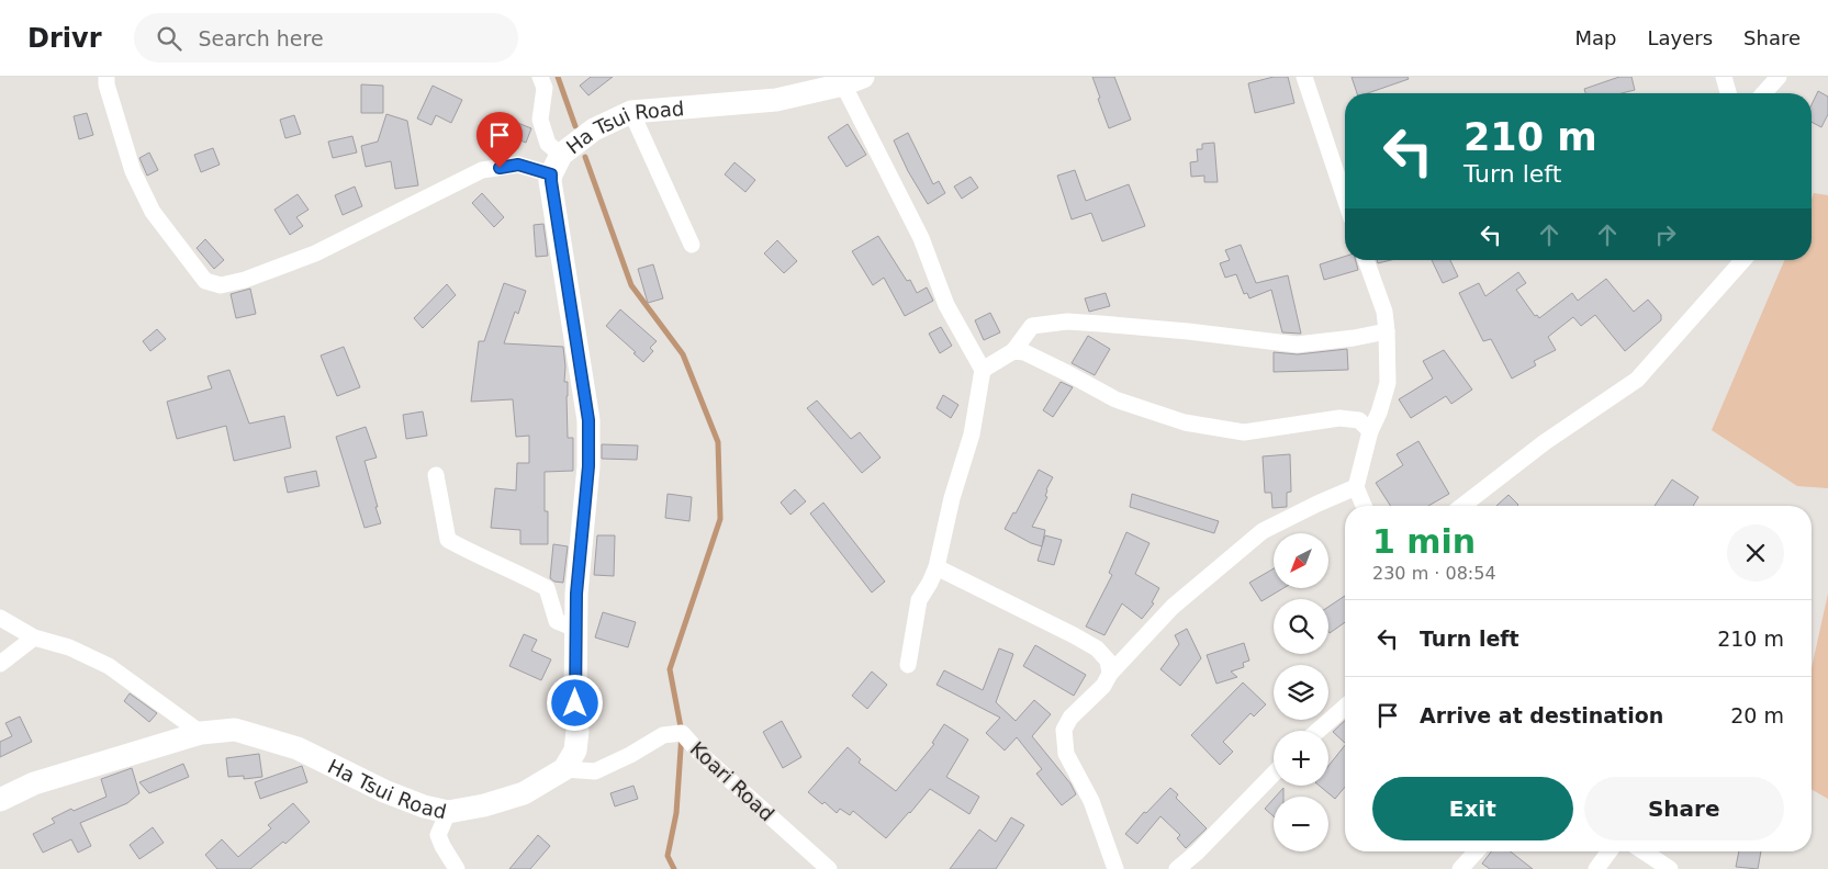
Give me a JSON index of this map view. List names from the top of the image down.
{
  "streets": {
    "street": ["Ha Tsui Road", "Koari Road"]
  },
  "crossings": [
    ["Ha Tsui Road", "Koari Road"]
  ],
  "north": "bottom left",
  "page": {
    "header": "Drivr",
    "search": "Search here",
    "nav": ["Map", "Layers", "Share"],
    "turn": ["210 m", "Turn left"],
    "heading": ["1 min", "230 m · 08:54"],
    "map_buttons": ["+", "−"],
    "list": [
      {
        "name": "Turn left",
        "value": "210 m"
      },
      {
        "name": "Arrive at destination",
        "value": "20 m"
      }
    ],
    "buttons": ["Exit", "Share"]
  }
}
